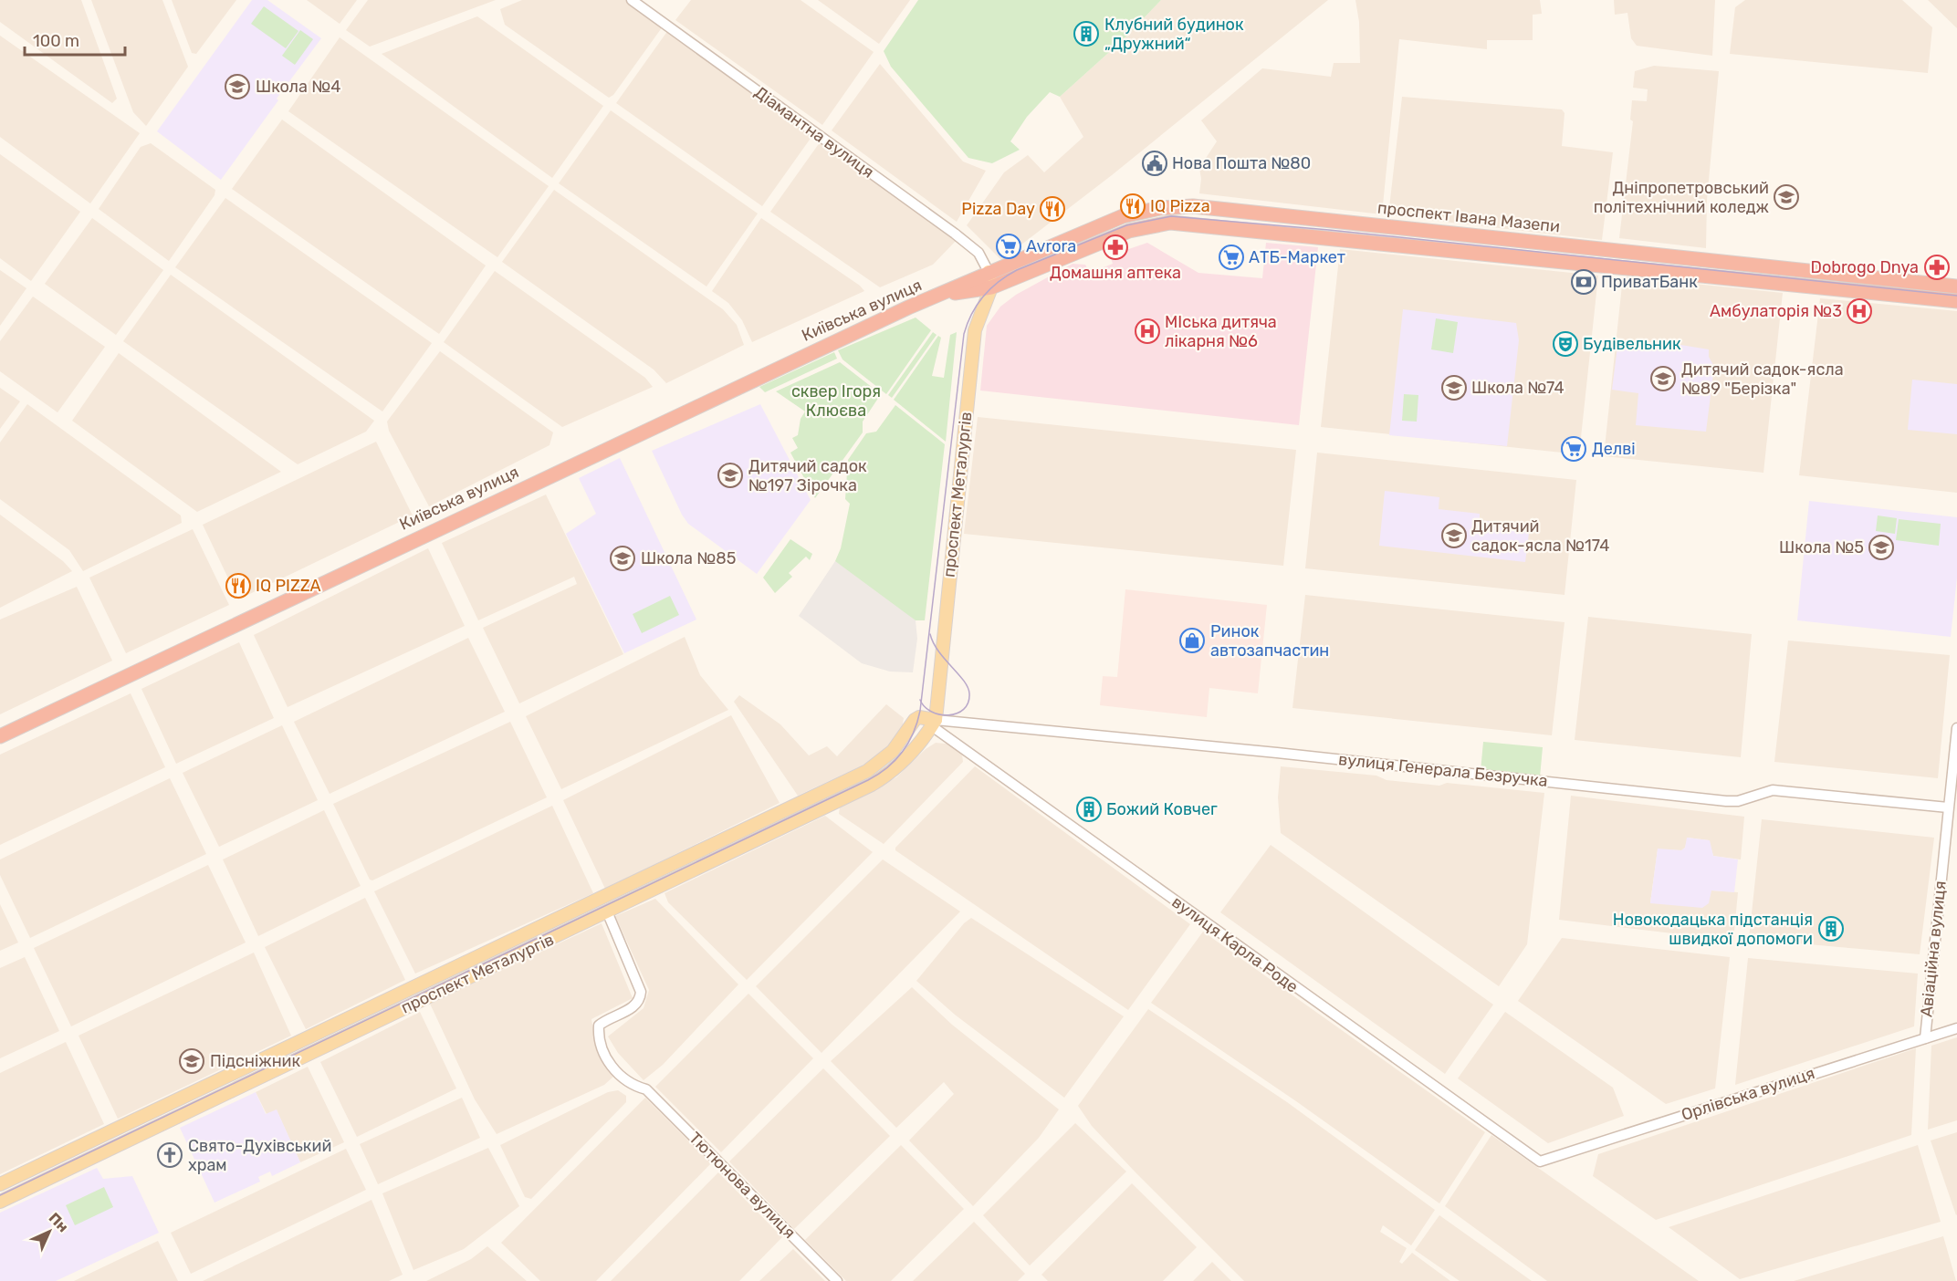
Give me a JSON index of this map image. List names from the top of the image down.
{
  "streets": {
    "highway": ["проспект Івана Мазепи", "Київська вулиця"],
    "main road": ["проспект Металургів"],
    "street": [
      "Діамантна вулиця",
      "вулиця Генерала Безручка",
      "вулиця Карла Роде",
      "Авіаційна вулиця",
      "Орлівська вулиця",
      "Тютюнова вулиця"
    ]
  },
  "crossings": [
    ["Діамантна вулиця", "проспект Івана Мазепи"],
    ["Діамантна вулиця", "Київська вулиця"],
    ["проспект Івана Мазепи", "Київська вулиця"],
    ["проспект Івана Мазепи", "проспект Металургів"],
    ["Київська вулиця", "проспект Металургів"],
    ["проспект Металургів", "вулиця Генерала Безручка"],
    ["проспект Металургів", "вулиця Карла Роде"],
    ["проспект Металургів", "Тютюнова вулиця"],
    ["вулиця Генерала Безручка", "вулиця Карла Роде"],
    ["вулиця Генерала Безручка", "Авіаційна вулиця"],
    ["вулиця Карла Роде", "Орлівська вулиця"],
    ["Авіаційна вулиця", "Орлівська вулиця"]
  ],
  "parks": ["сквер Ігоря Клюєва"],
  "places": {
    "building": ["Клубний будинок „Дружний“", "Божий Ковчег", "Новокодацька підстанція швидкої допомоги"],
    "school or university": [
      "Школа №4",
      "Дніпропетровський політехнічний коледж",
      "Дитячий садок-ясла №89 \"Берізка\"",
      "Школа №74",
      "Дитячий садок №197 Зірочка",
      "Дитячий садок-ясла №174",
      "Школа №5",
      "Школа №85",
      "Підсніжник"
    ],
    "public building": ["Нова Пошта №80"],
    "restaurant": ["IQ Pizza", "Pizza Day", "IQ PIZZA"],
    "supermarket": ["Avrora", "АТБ-Маркет", "Делві"],
    "pharmacy": ["Домашня аптека", "Dobrogo Dnya"],
    "bank": ["ПриватБанк"],
    "hospital": ["Амбулаторія №3", "МІська дитяча лікарня №6"],
    "theatre": ["Будівельник"],
    "shop": ["Ринок автозапчастин"],
    "church": ["Свято-Духівський храм"]
  },
  "scale_bar": "100 m",
  "north": "top right"
}
